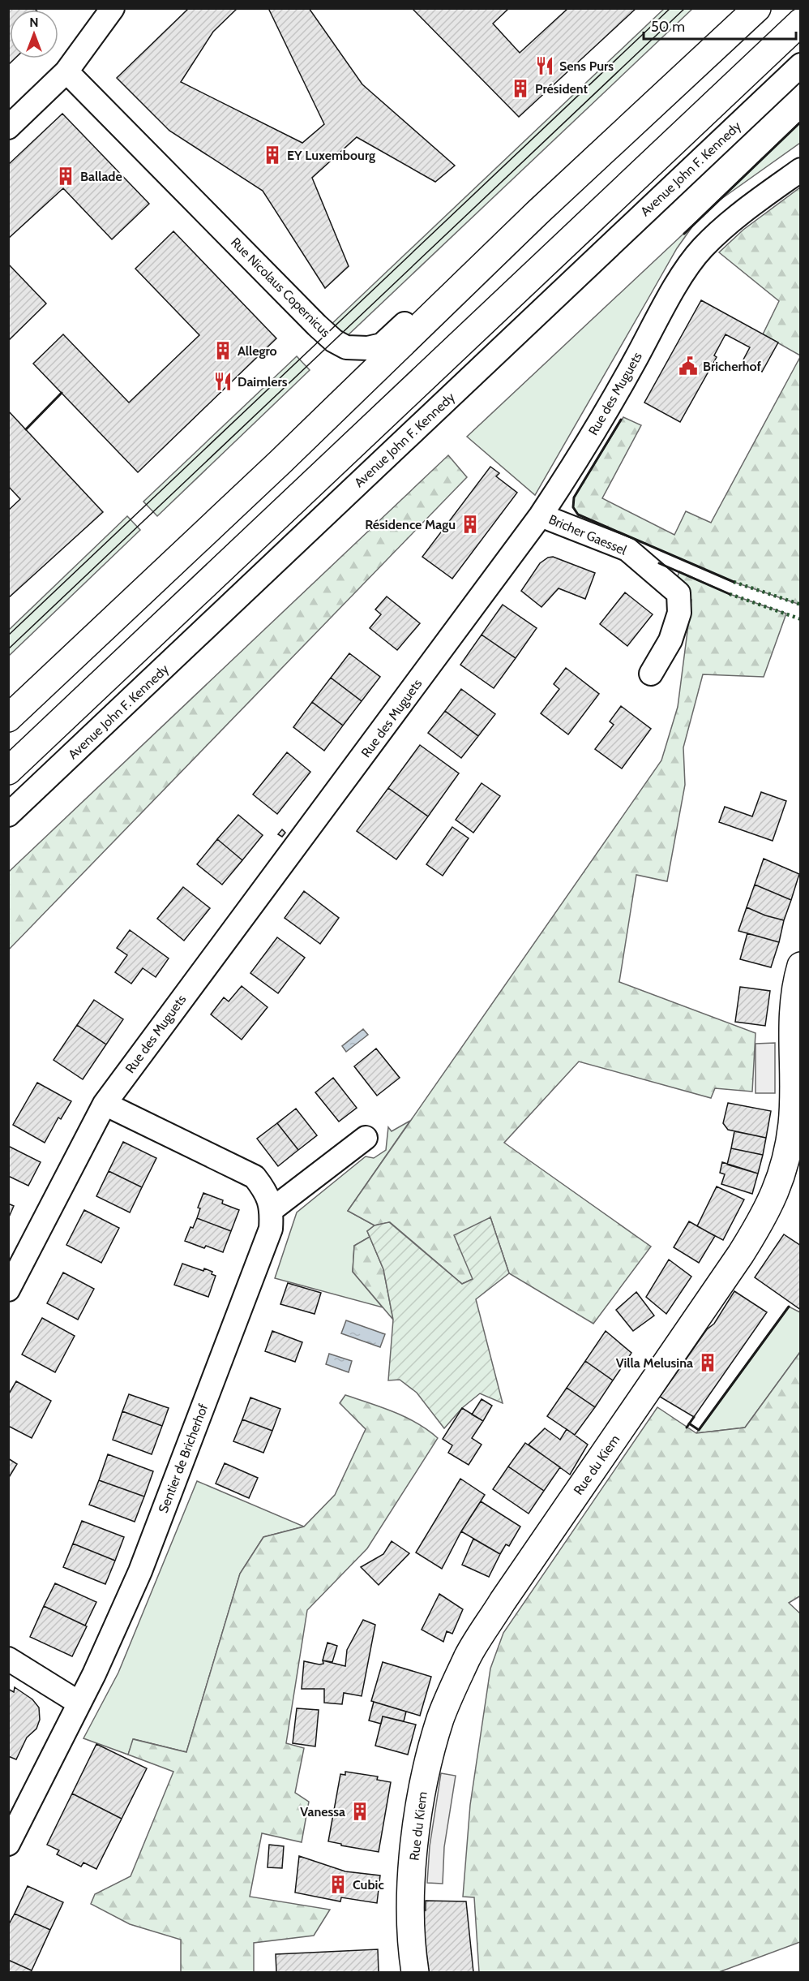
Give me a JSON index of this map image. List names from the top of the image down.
{
  "streets": {
    "main road": ["Rue du Kiem"],
    "street": [
      "Avenue John F. Kennedy",
      "Rue Nicolaus Copernicus",
      "Rue des Muguets",
      "Bricher Gaessel",
      "Sentier de Bricherhof"
    ]
  },
  "crossings": [
    ["Rue des Muguets", "Bricher Gaessel"]
  ],
  "places": {
    "restaurant": ["Sens Purs", "Daimlers"],
    "building": [
      "Président",
      "EY Luxembourg",
      "Ballade",
      "Allegro",
      "Résidence Magu",
      "Villa Melusina",
      "Vanessa",
      "Cubic"
    ],
    "public building": ["Bricherhof"]
  },
  "scale_bar": "50 m",
  "north": "top"
}
